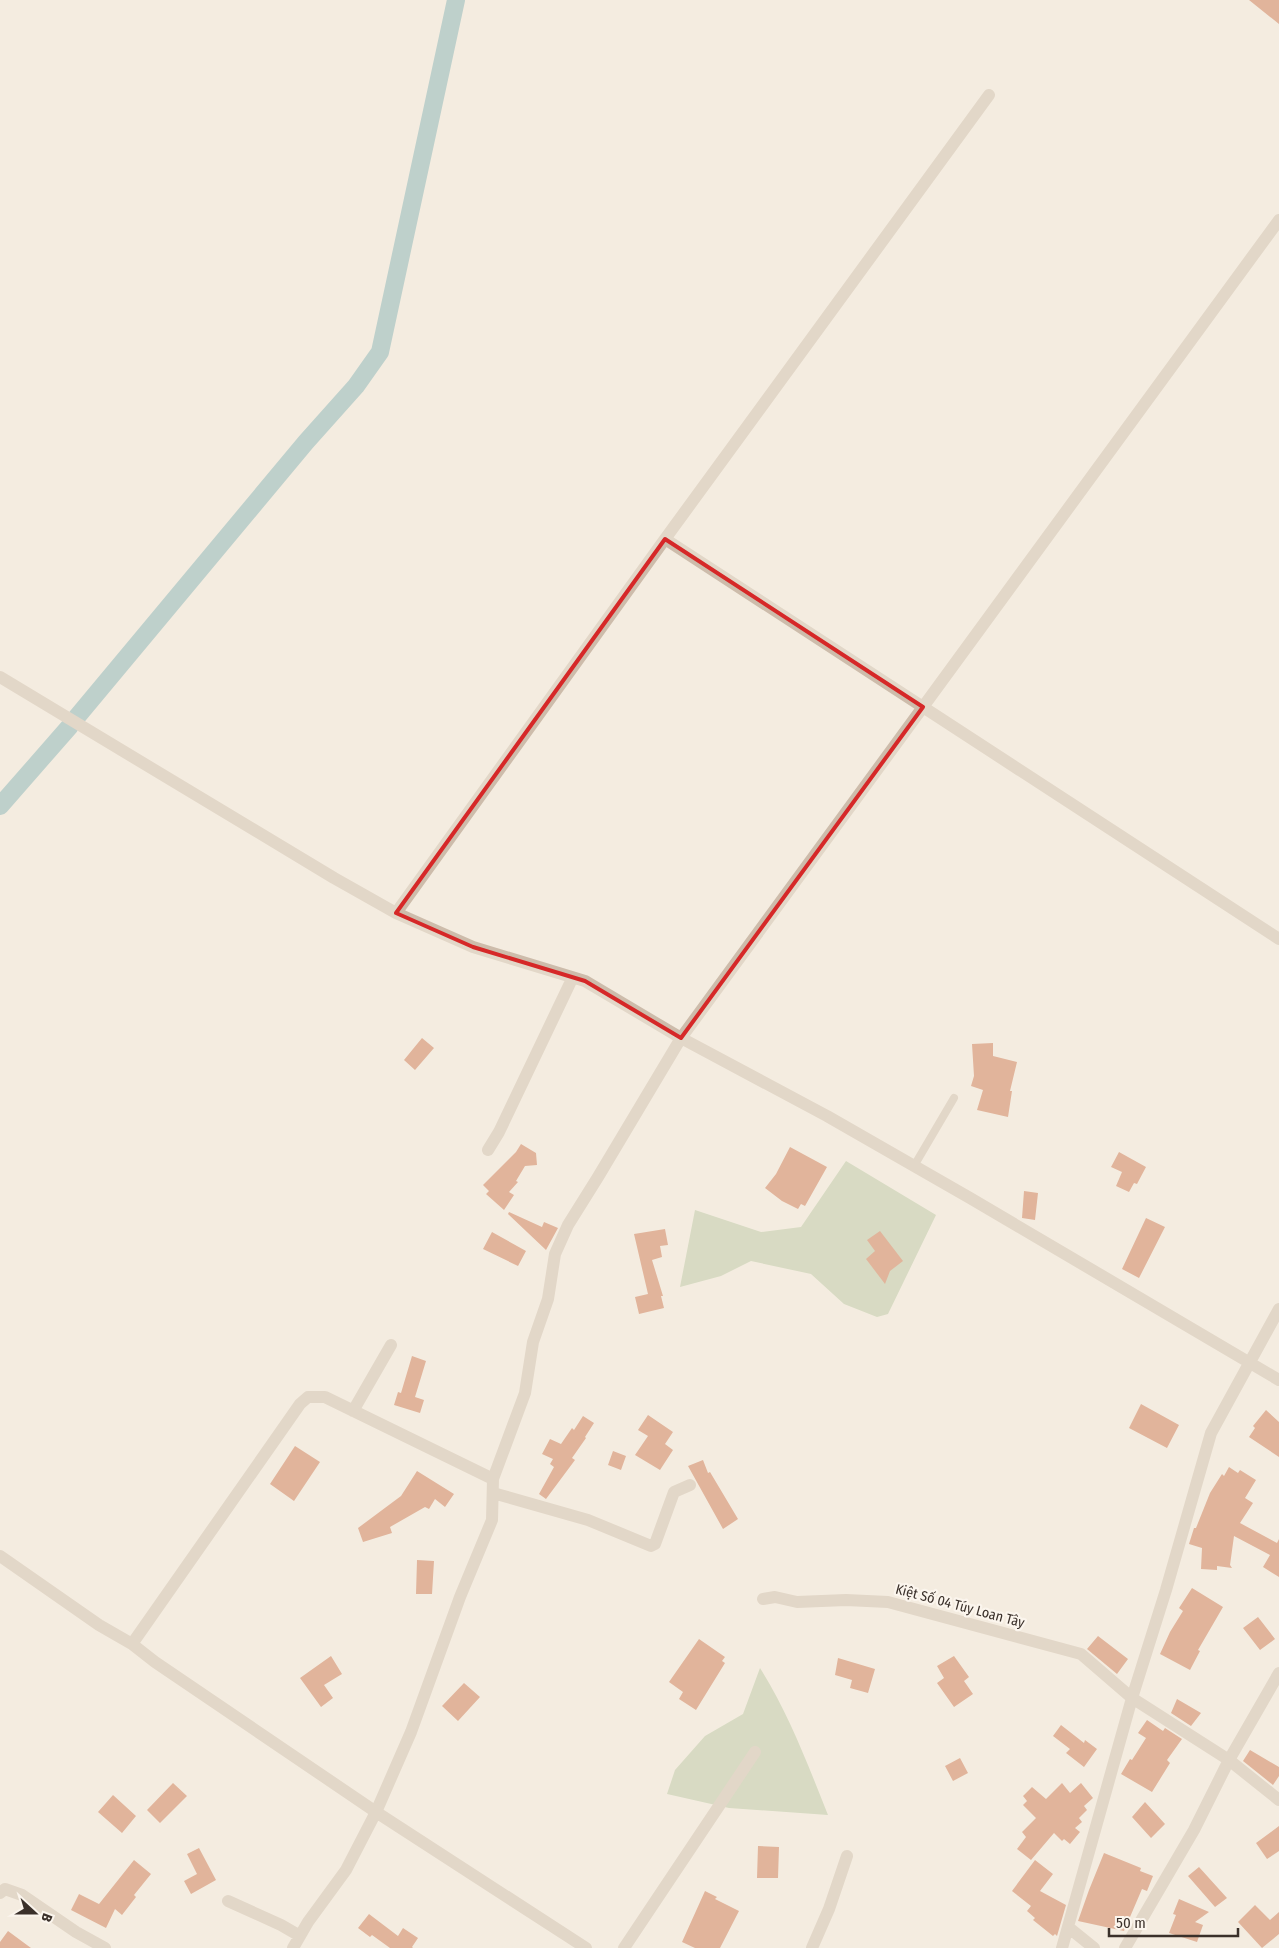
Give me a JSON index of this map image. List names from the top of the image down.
{
  "streets": {
    "street": ["Kiệt Số 04 Túy Loan Tây"]
  },
  "scale_bar": "50 m",
  "north": "right"
}
